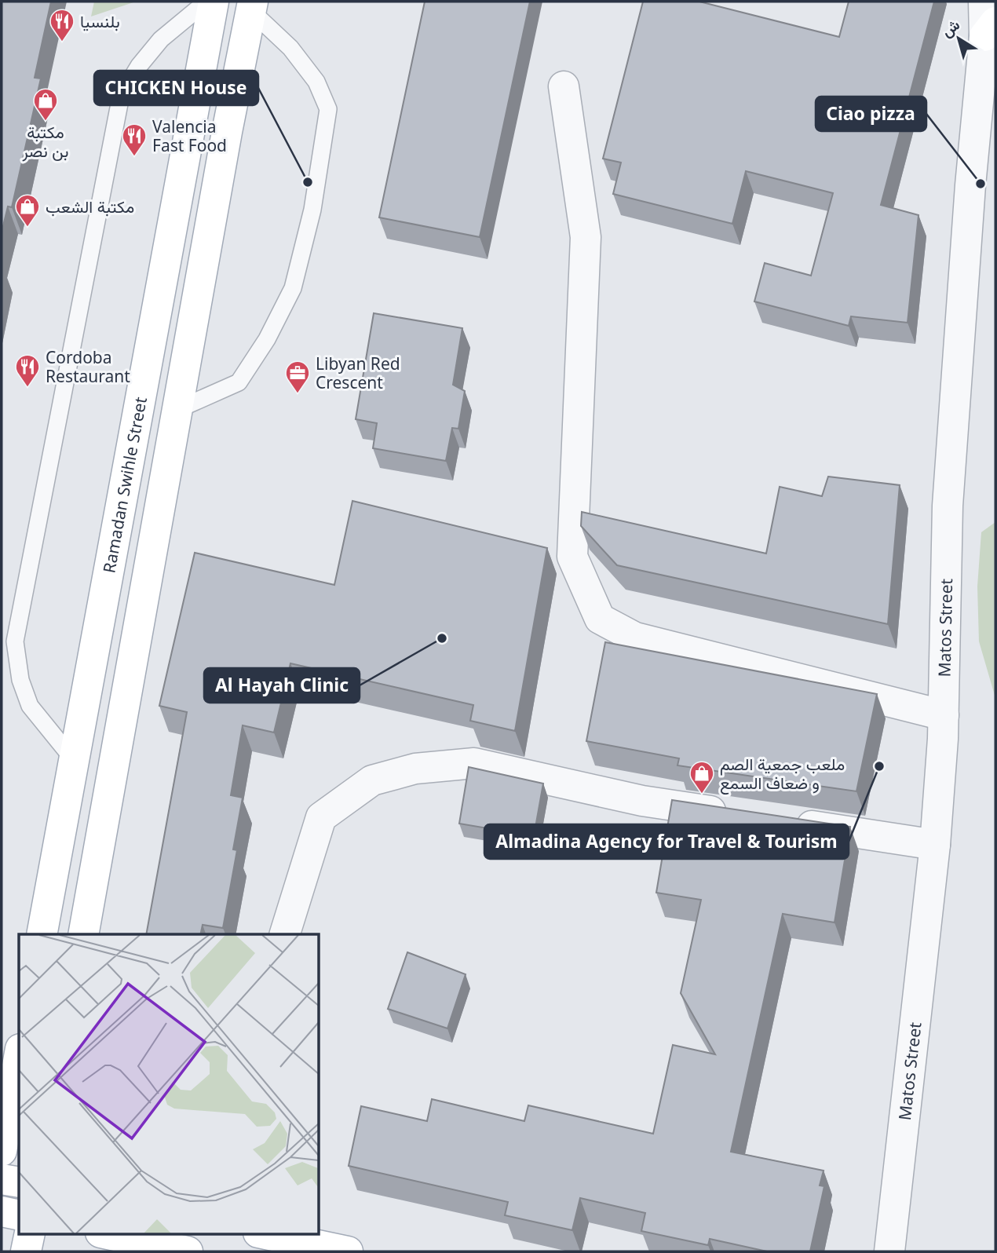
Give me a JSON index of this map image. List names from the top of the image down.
{
  "streets": {
    "main road": ["Ramadan Swihle Street"],
    "street": ["Matos Street"]
  },
  "places": {
    "restaurant": ["بلنسيا", "Valencia Fast Food", "Cordoba Restaurant"],
    "shop": ["مكتبة بن نصر", "مكتبة الشعب", "ملعب جمعية الصم و ضعاف السمع"],
    "other": [
      "CHICKEN House",
      "Ciao pizza",
      "Al Hayah Clinic",
      "Almadina Agency for Travel & Tourism"
    ],
    "office": ["Libyan Red Crescent"]
  },
  "north": "top left"
}
